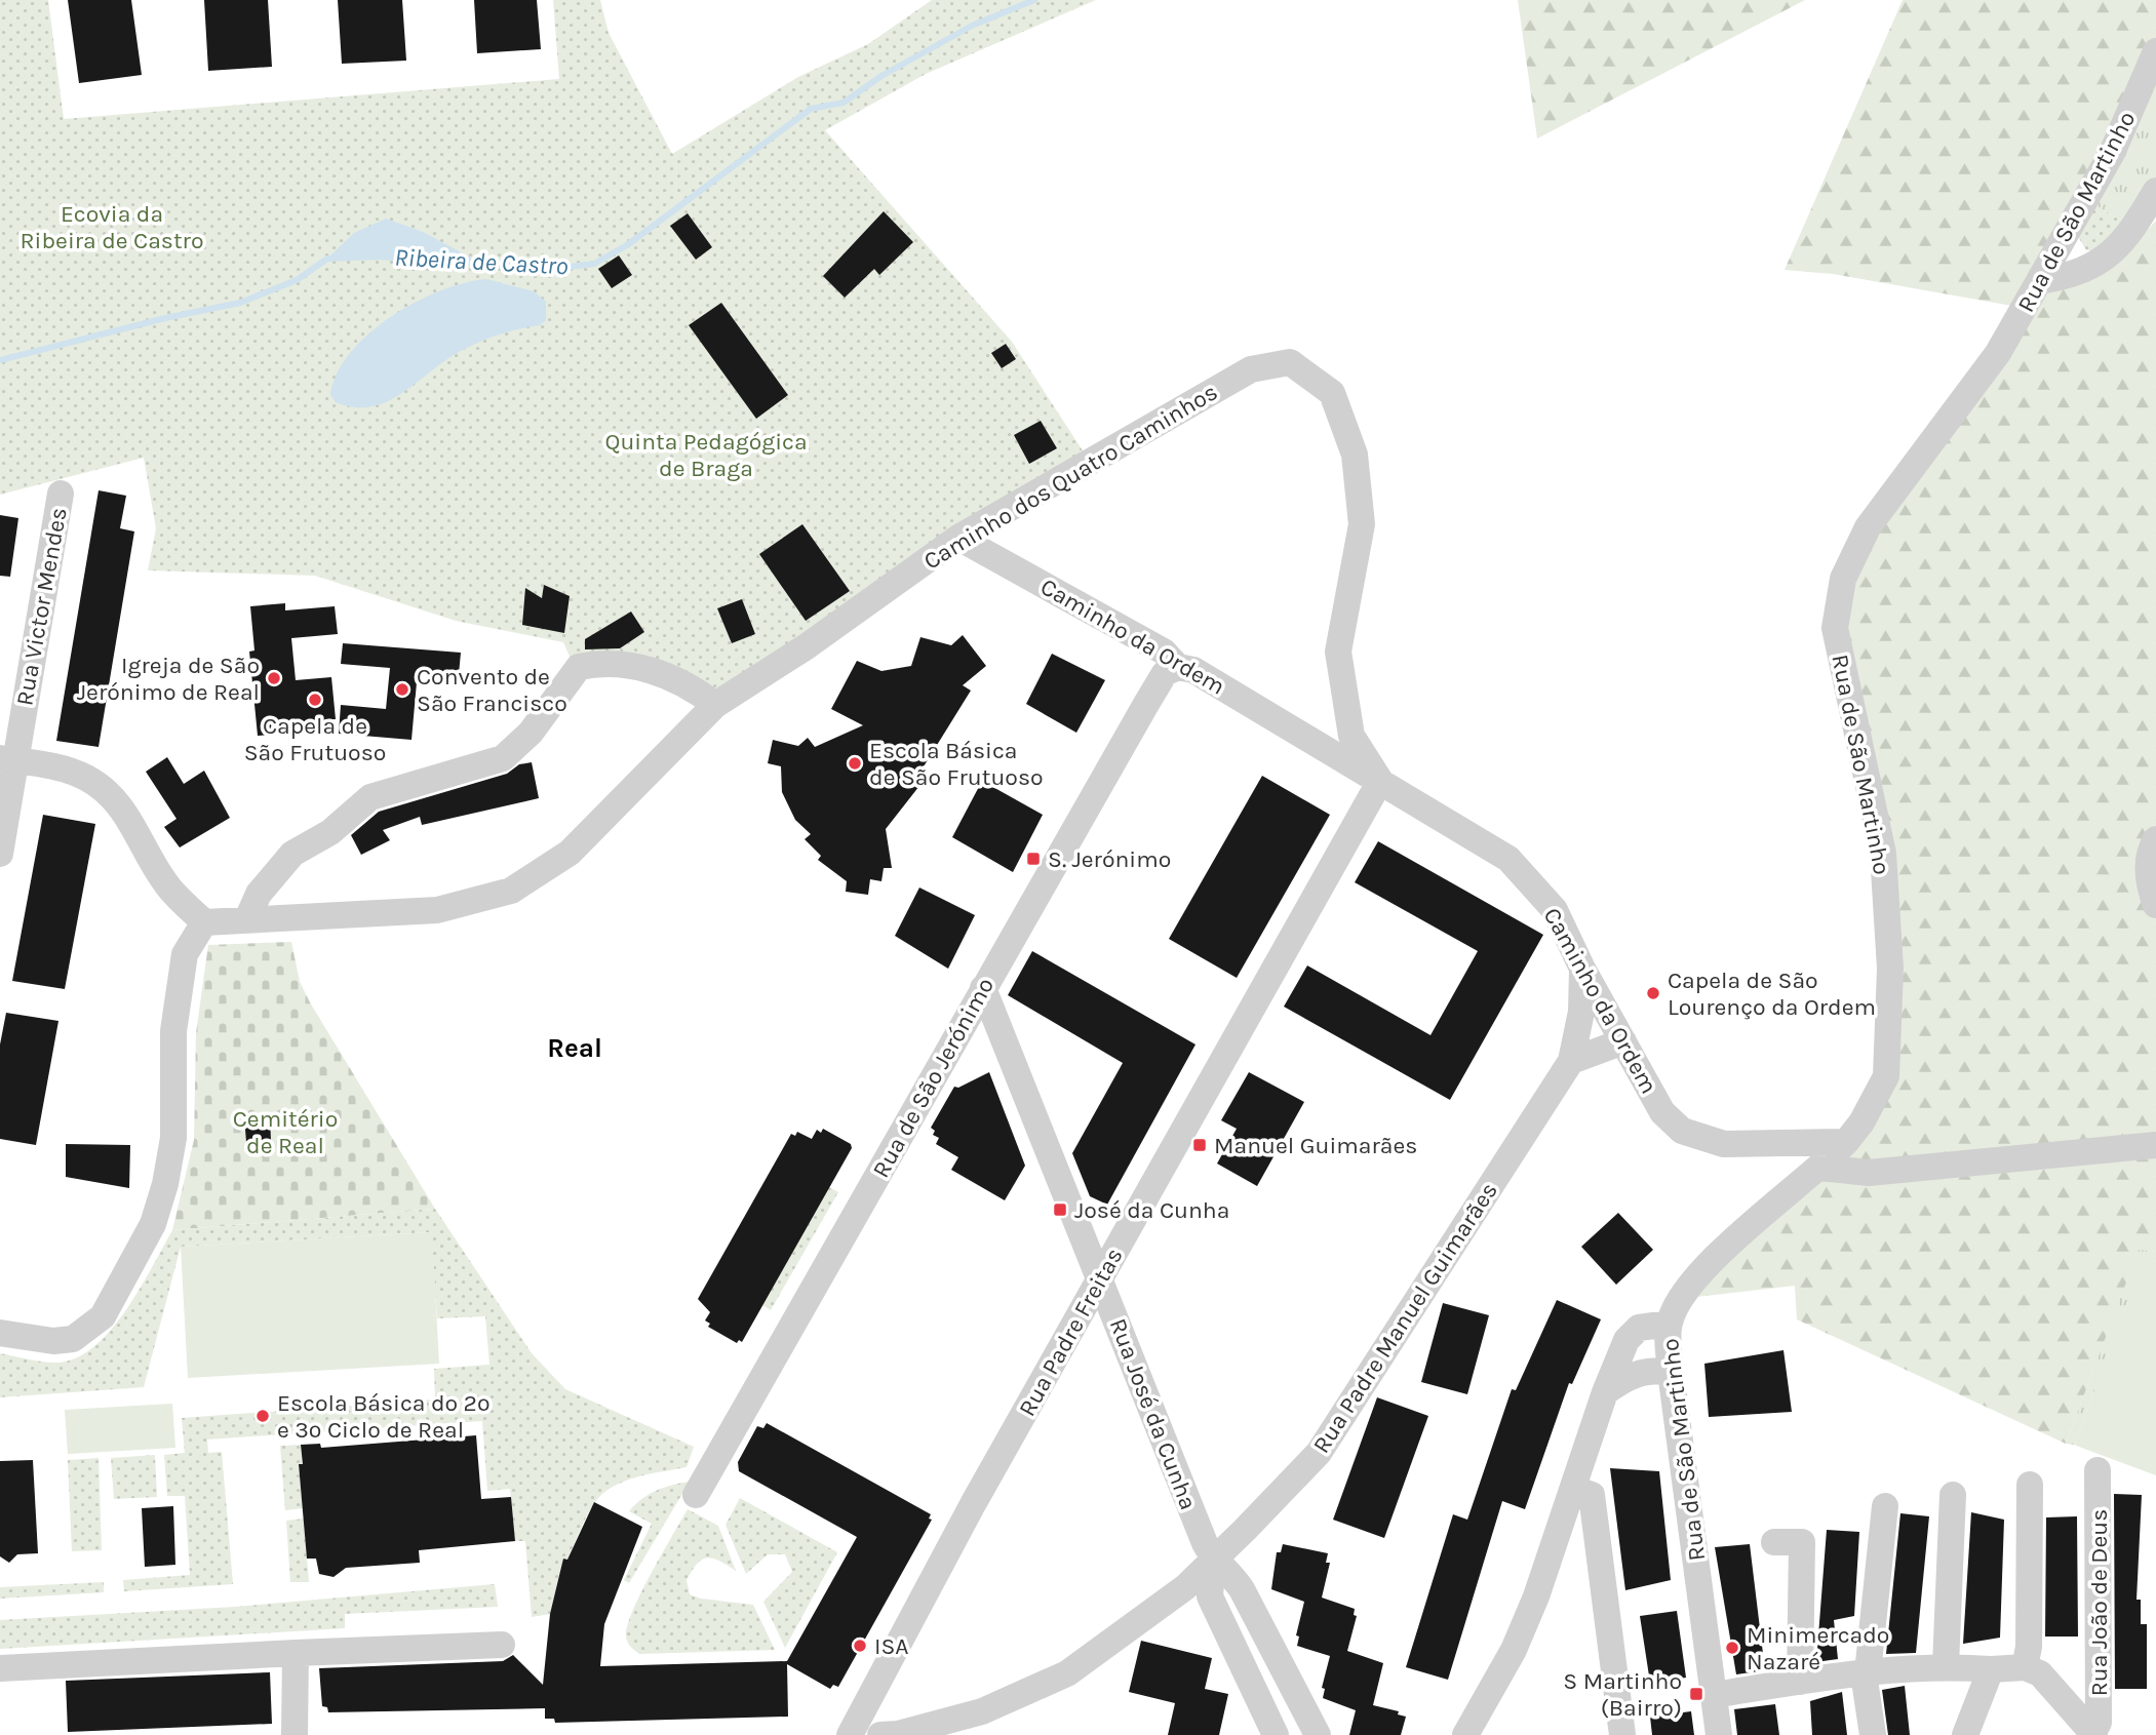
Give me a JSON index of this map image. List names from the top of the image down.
{
  "streets": {
    "street": [
      "Rua de São Martinho",
      "Caminho dos Quatro Caminhos",
      "Rua Victor Mendes",
      "Caminho da Ordem",
      "Rua de São Jerónimo",
      "Rua Padre Manuel Guimarães",
      "Rua Padre Freitas",
      "Rua José da Cunha",
      "Rua João de Deus"
    ]
  },
  "crossings": [
    ["Rua de São Martinho", "Caminho da Ordem"],
    ["Caminho dos Quatro Caminhos", "Caminho da Ordem"],
    ["Caminho da Ordem", "Rua de São Jerónimo"],
    ["Caminho da Ordem", "Rua Padre Manuel Guimarães"],
    ["Caminho da Ordem", "Rua Padre Freitas"],
    ["Rua de São Jerónimo", "Rua José da Cunha"],
    ["Rua Padre Manuel Guimarães", "Rua José da Cunha"],
    ["Rua Padre Freitas", "Rua José da Cunha"]
  ],
  "districts": ["Real"],
  "water": ["Ribeira de Castro"],
  "parks": ["Ecovia da Ribeira de Castro", "Quinta Pedagógica de Braga", "Cemitério de Real"],
  "places": {
    "other": [
      "Igreja de São Jerónimo de Real",
      "Convento de São Francisco",
      "Capela de São Frutuoso",
      "Escola Básica de São Frutuoso",
      "Capela de São Lourenço da Ordem",
      "Escola Básica do 2º e 3º Ciclo de Real",
      "ISA",
      "Minimercado Nazaré"
    ],
    "transit": [
      "S. Jerónimo",
      "Manuel Guimarães",
      "José da Cunha",
      "S Martinho (Bairro)"
    ]
  }
}
